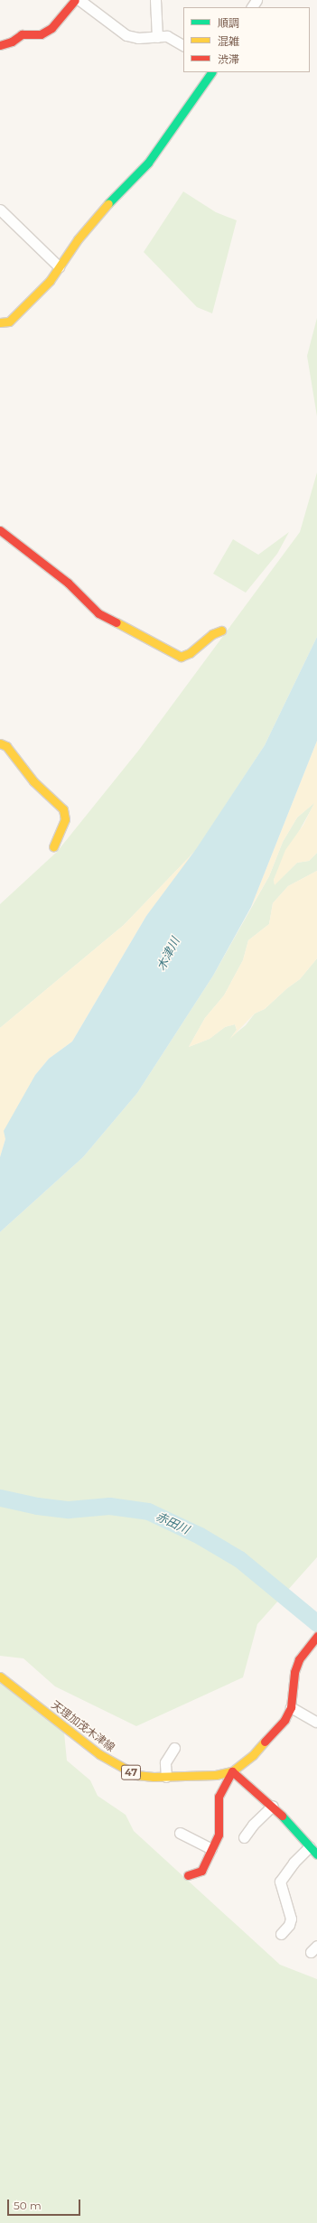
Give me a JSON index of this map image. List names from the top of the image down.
{
  "streets": {
    "street": ["天理加茂木津線", "47"]
  },
  "water": ["木津川", "赤田川"],
  "legend": ["順調", "混雑", "渋滞"],
  "scale_bar": "50 m"
}
